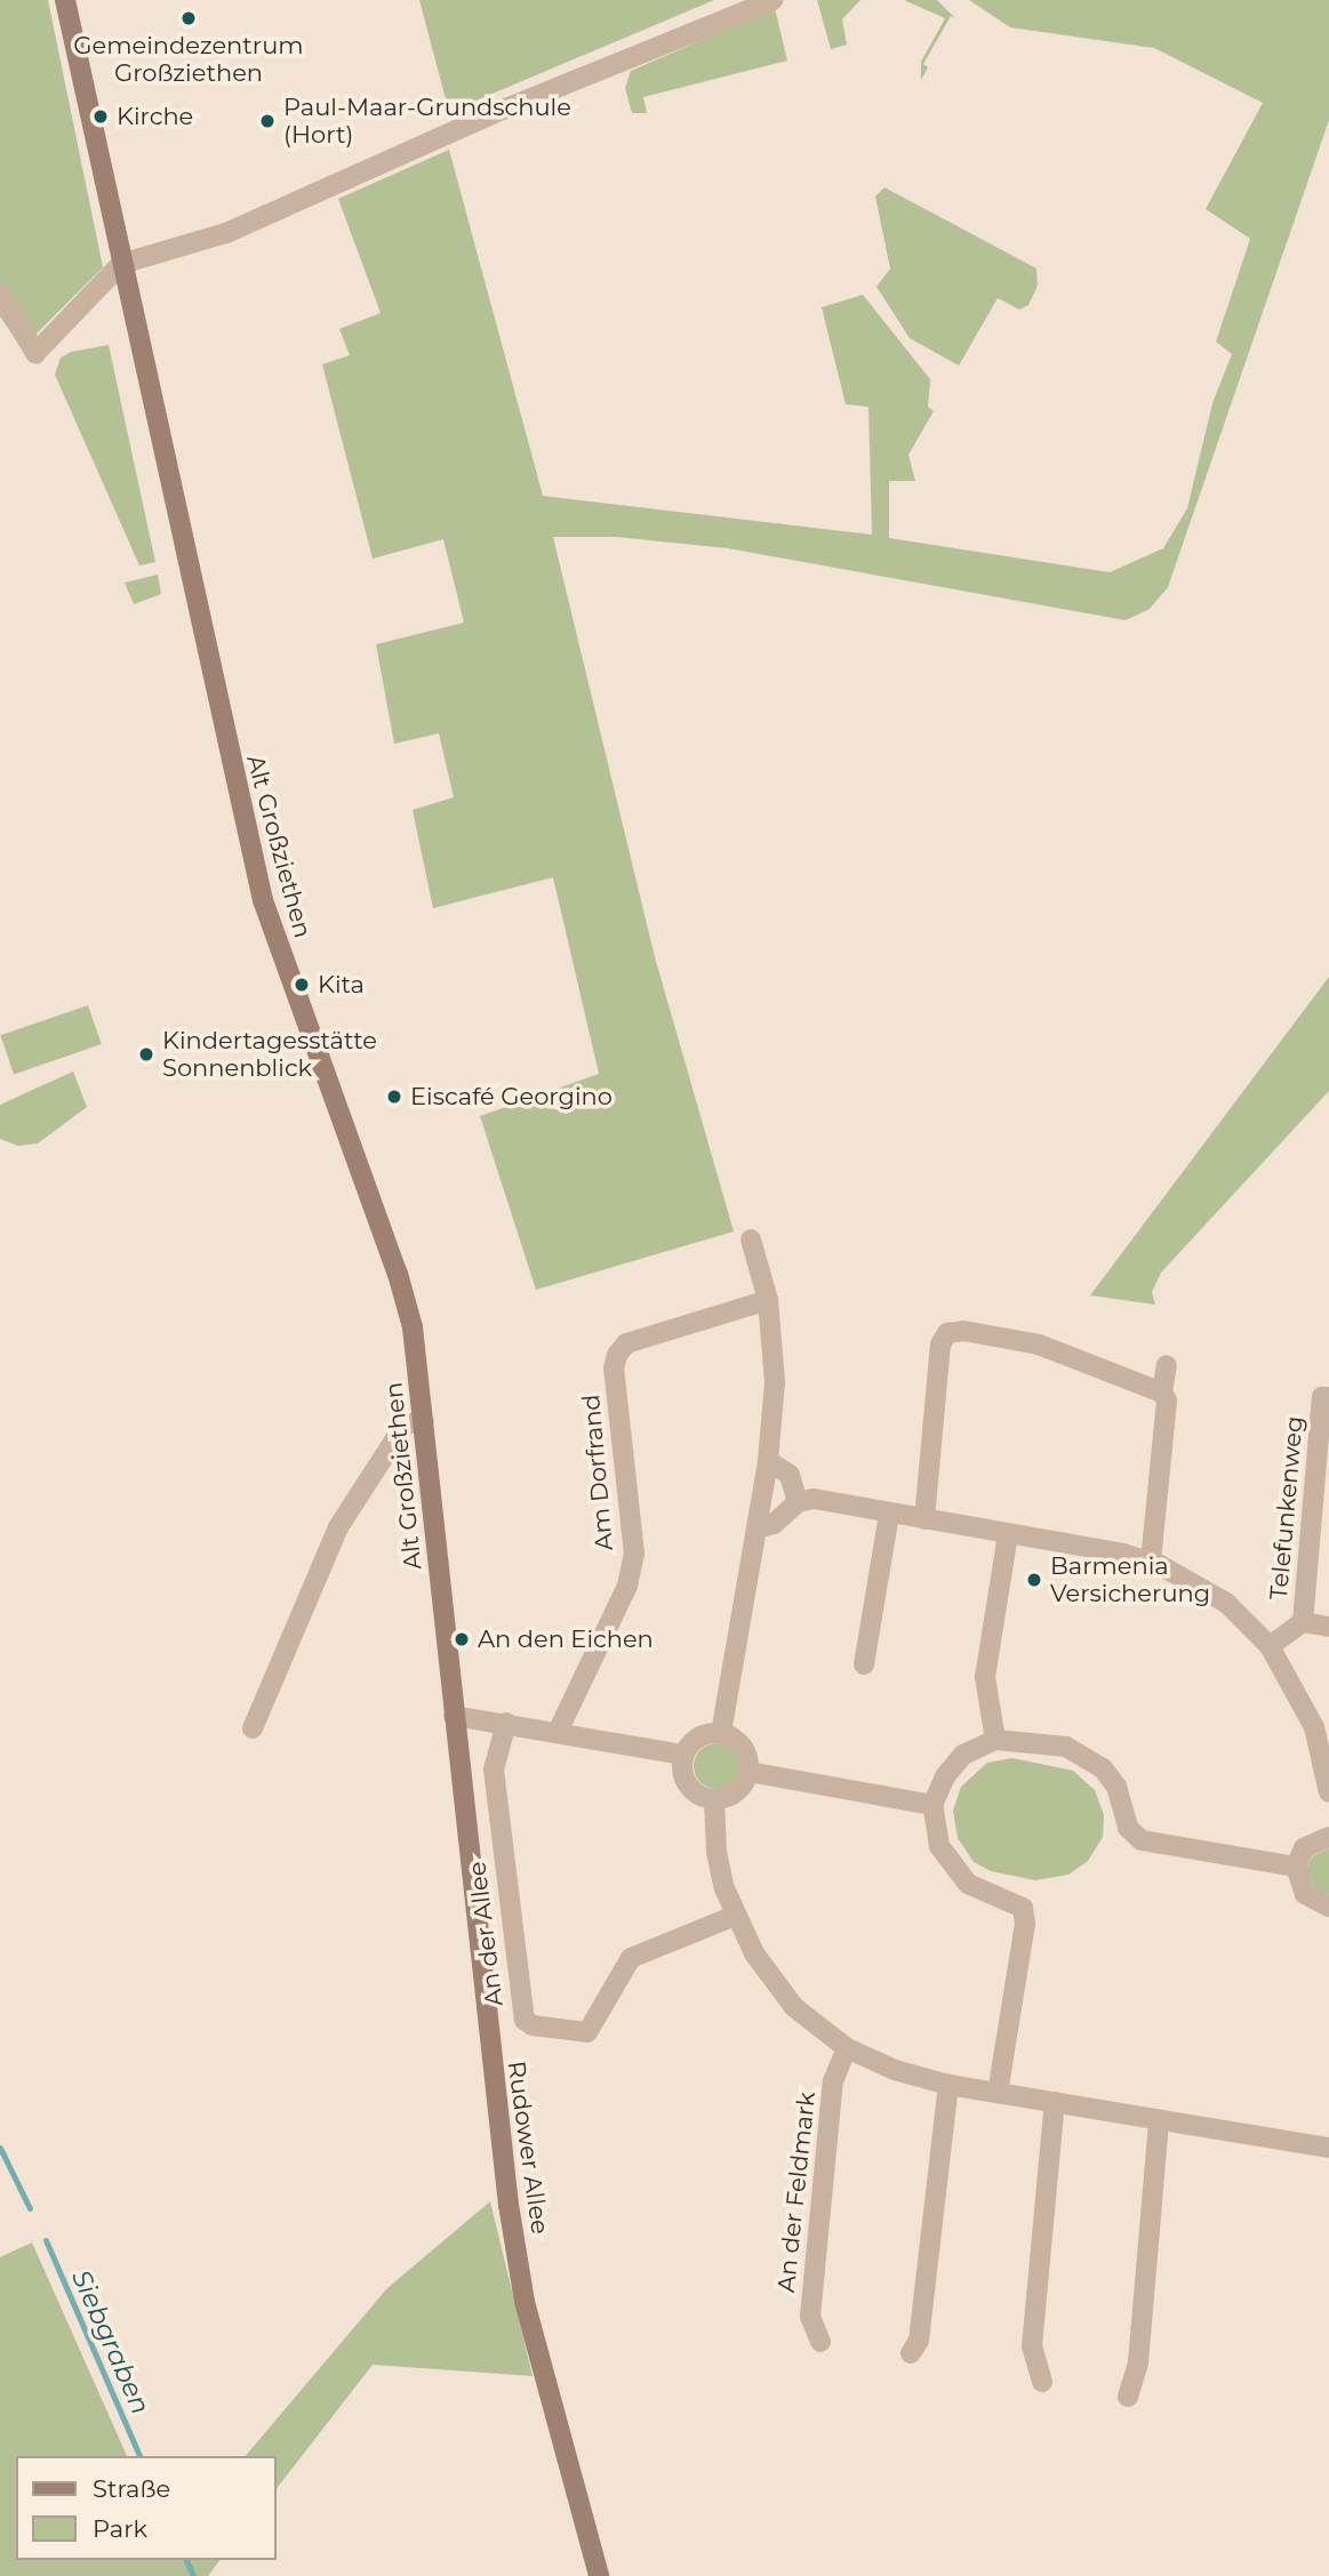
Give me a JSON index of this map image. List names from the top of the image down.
{
  "streets": {
    "street": [
      "Alt Großziethen",
      "Am Dorfrand",
      "Telefunkenweg",
      "An der Allee",
      "Rudower Allee",
      "An der Feldmark"
    ]
  },
  "crossings": [
    ["Alt Großziethen", "Rudower Allee"]
  ],
  "water": ["Siebgraben"],
  "places": [
    "Gemeindezentrum Großziethen",
    "Kirche",
    "Paul-Maar-Grundschule (Hort)",
    "Kita",
    "Kindertagesstätte Sonnenblick",
    "Eiscafé Georgino",
    "Barmenia Versicherung",
    "An den Eichen"
  ],
  "legend": ["Straße", "Park"]
}
